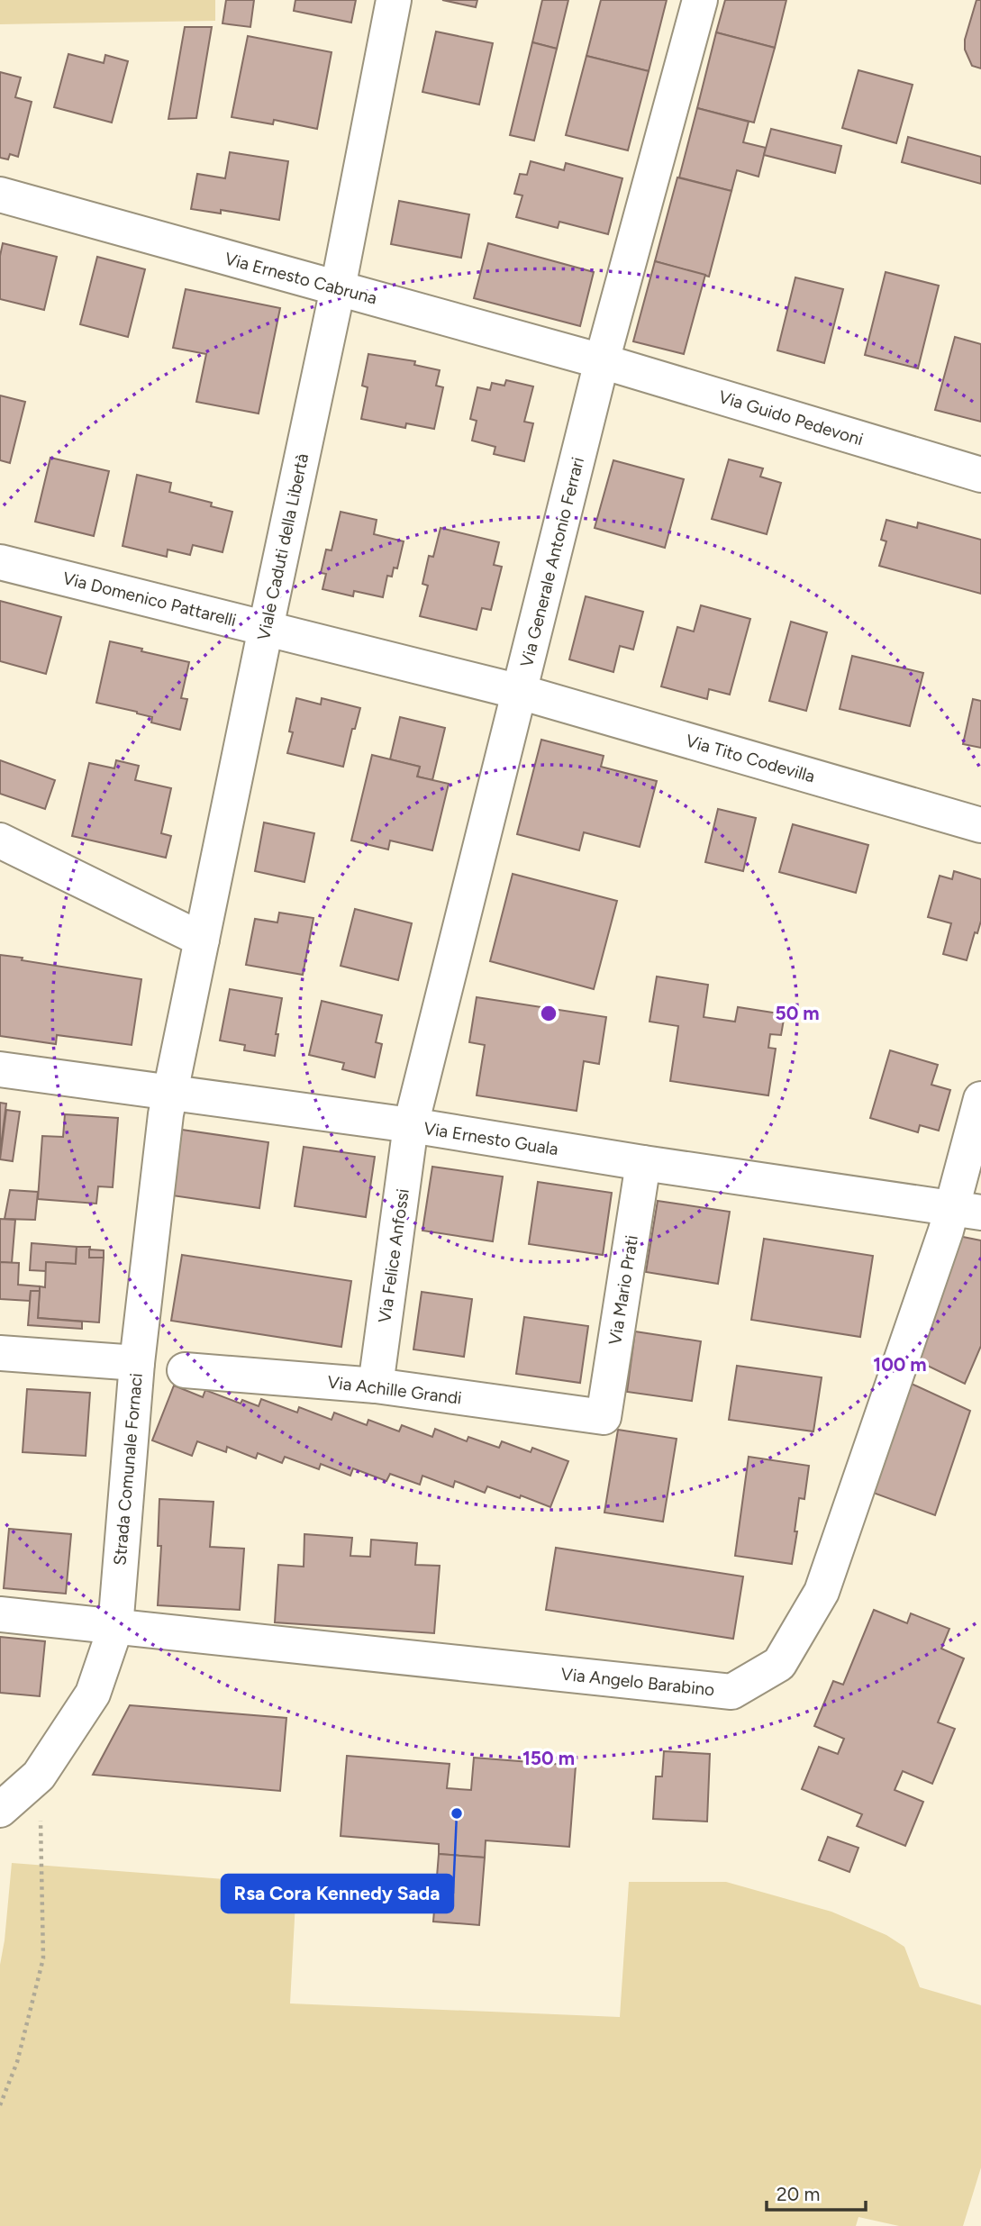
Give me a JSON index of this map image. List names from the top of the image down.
{
  "streets": {
    "street": [
      "Via Ernesto Cabruna",
      "Via Guido Pedevoni",
      "Viale Caduti della Libertà",
      "Via Generale Antonio Ferrari",
      "Via Domenico Pattarelli",
      "Via Tito Codevilla",
      "Via Ernesto Guala",
      "Via Felice Anfossi",
      "Via Mario Prati",
      "Via Achille Grandi",
      "Strada Comunale Fornaci",
      "Via Angelo Barabino"
    ]
  },
  "crossings": [
    ["Via Ernesto Cabruna", "Via Guido Pedevoni"],
    ["Via Ernesto Cabruna", "Viale Caduti della Libertà"],
    ["Via Ernesto Cabruna", "Via Generale Antonio Ferrari"],
    ["Via Guido Pedevoni", "Via Generale Antonio Ferrari"],
    ["Viale Caduti della Libertà", "Via Domenico Pattarelli"],
    ["Viale Caduti della Libertà", "Via Ernesto Guala"],
    ["Viale Caduti della Libertà", "Strada Comunale Fornaci"],
    ["Via Generale Antonio Ferrari", "Via Domenico Pattarelli"],
    ["Via Generale Antonio Ferrari", "Via Tito Codevilla"],
    ["Via Generale Antonio Ferrari", "Via Ernesto Guala"],
    ["Via Generale Antonio Ferrari", "Via Felice Anfossi"],
    ["Via Domenico Pattarelli", "Via Tito Codevilla"],
    ["Via Ernesto Guala", "Via Felice Anfossi"],
    ["Via Ernesto Guala", "Via Mario Prati"],
    ["Via Ernesto Guala", "Strada Comunale Fornaci"],
    ["Via Ernesto Guala", "Via Angelo Barabino"],
    ["Via Felice Anfossi", "Via Achille Grandi"],
    ["Via Mario Prati", "Via Achille Grandi"],
    ["Strada Comunale Fornaci", "Via Angelo Barabino"]
  ],
  "places": ["Rsa Cora Kennedy Sada"],
  "scale_bar": "20 m",
  "rings": ["50 m", "100 m", "150 m"]
}
